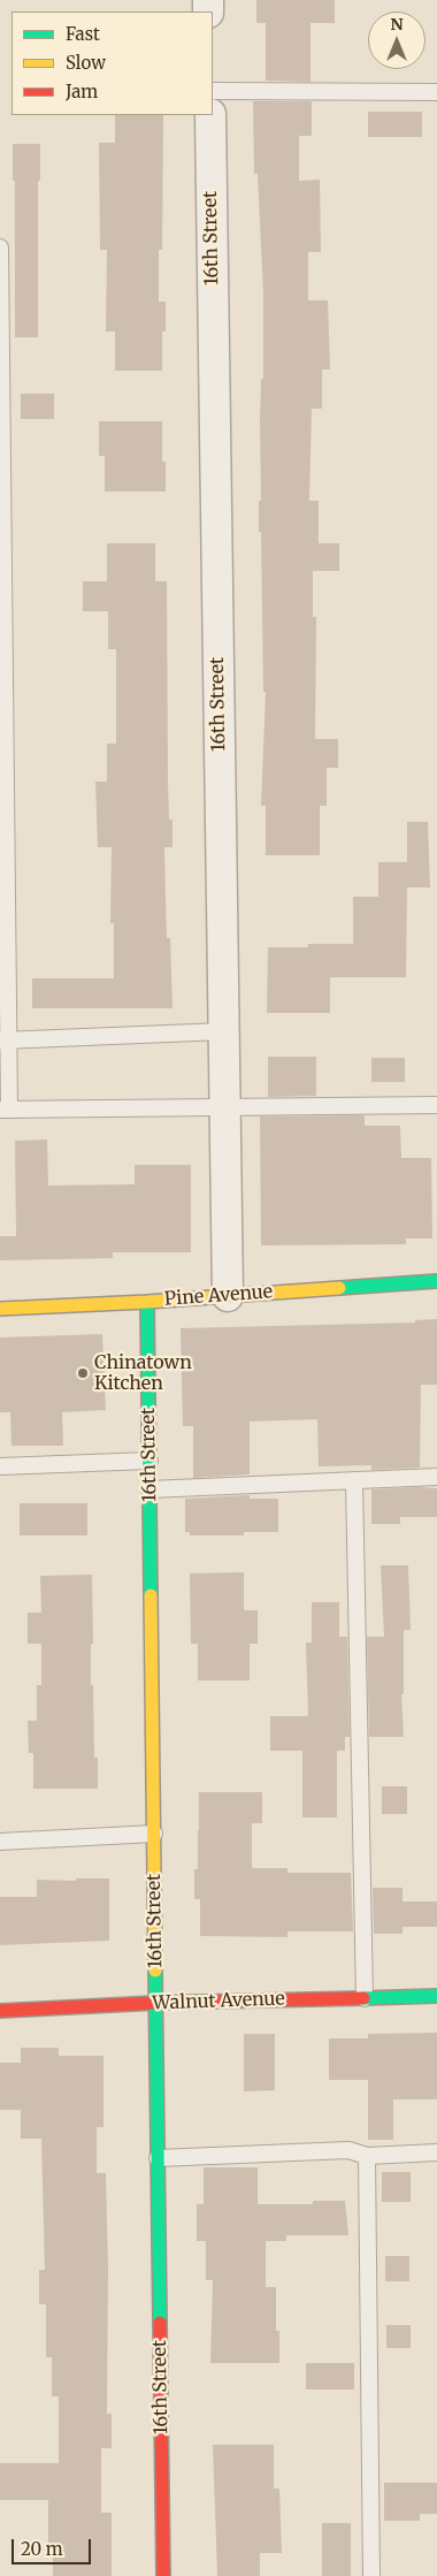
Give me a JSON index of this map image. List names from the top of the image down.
{
  "streets": {
    "street": ["16th Street", "Pine Avenue", "Walnut Avenue"]
  },
  "crossings": [
    ["16th Street", "Pine Avenue"],
    ["16th Street", "Walnut Avenue"]
  ],
  "places": ["Chinatown Kitchen"],
  "legend": ["Fast", "Slow", "Jam"],
  "scale_bar": "20 m",
  "north": "top"
}
